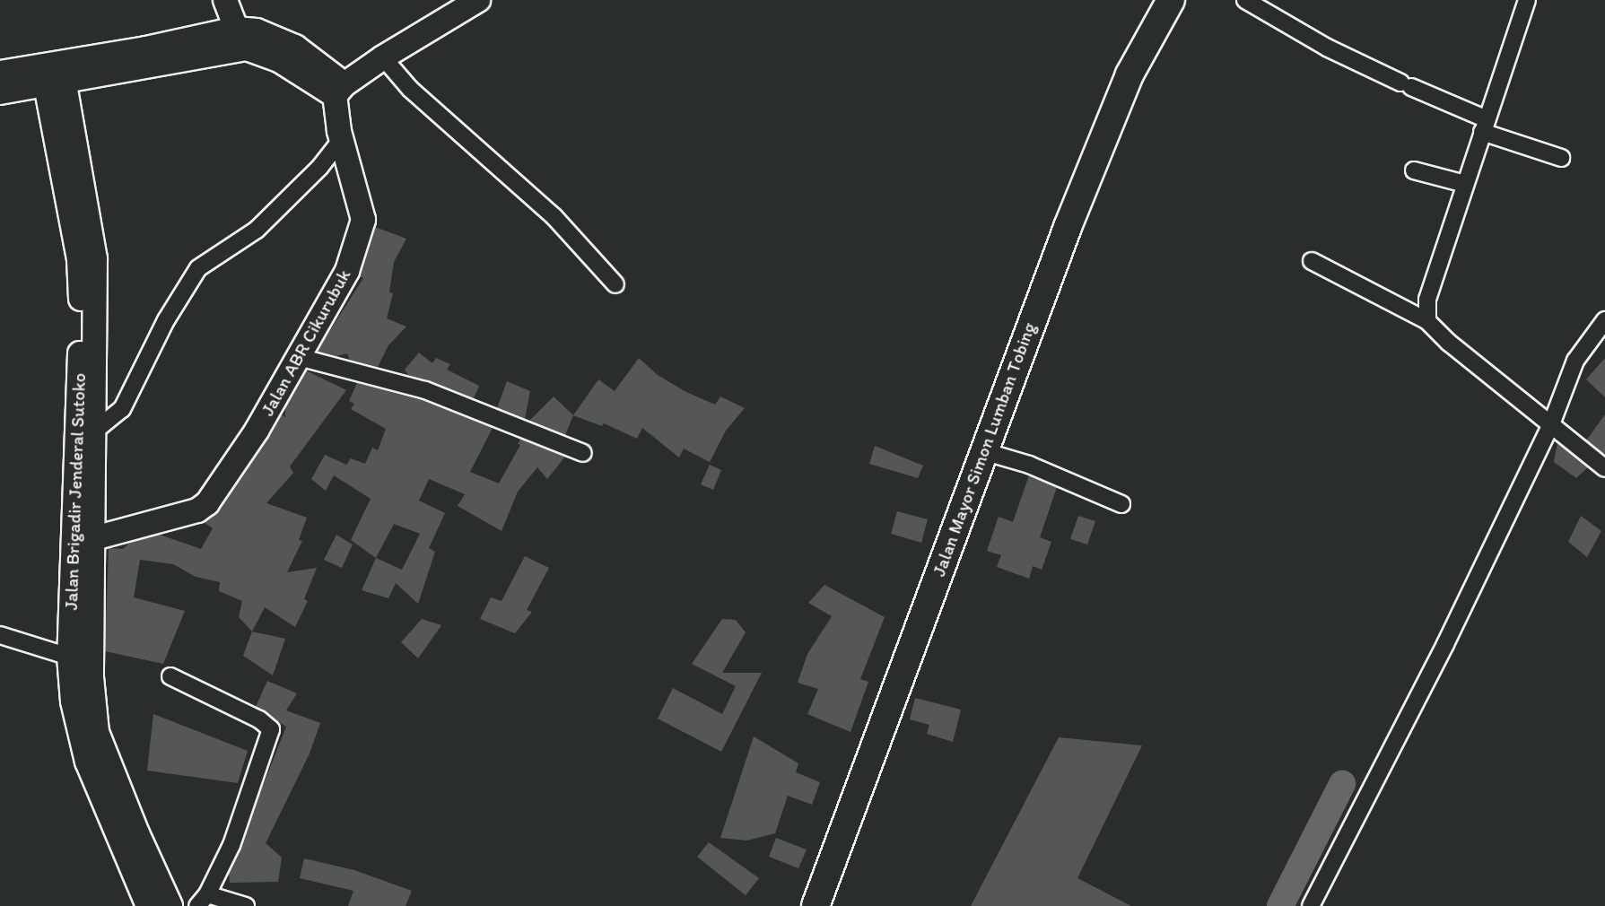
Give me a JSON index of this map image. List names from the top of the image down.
{
  "streets": {
    "main road": ["Jalan Mayor Simon Lumban Tobing"],
    "street": ["Jalan ABR Cikurubuk", "Jalan Brigadir Jenderal Sutoko"]
  }
}
